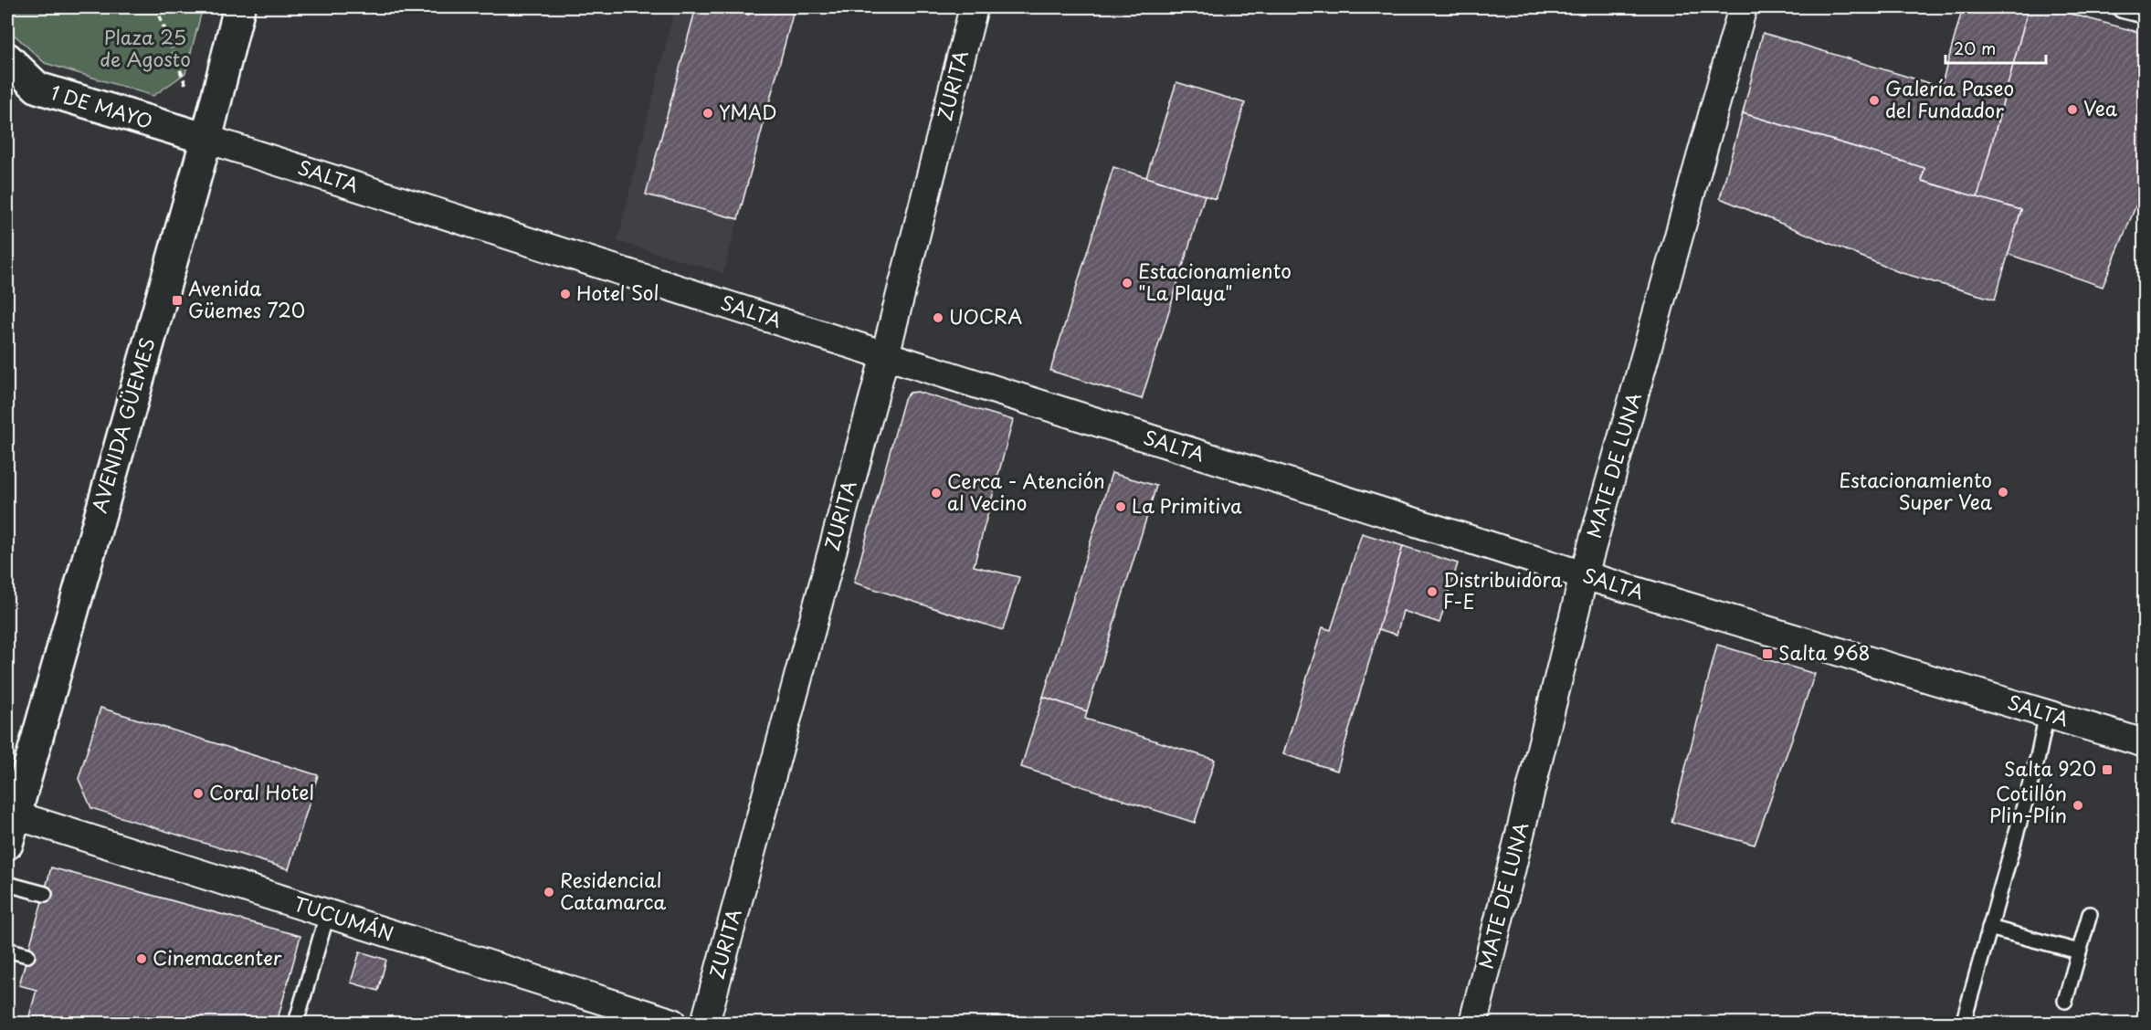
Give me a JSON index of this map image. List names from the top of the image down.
{
  "streets": {
    "main road": ["1 DE MAYO", "AVENIDA GÜEMES"],
    "street": [
      "ZURITA",
      "SALTA",
      "MATE DE LUNA",
      "TUCUMÁN"
    ]
  },
  "crossings": [
    ["ZURITA", "SALTA"],
    ["1 DE MAYO", "SALTA"],
    ["1 DE MAYO", "AVENIDA GÜEMES"],
    ["SALTA", "AVENIDA GÜEMES"],
    ["SALTA", "MATE DE LUNA"],
    ["AVENIDA GÜEMES", "TUCUMÁN"]
  ],
  "parks": ["Plaza 25 de Agosto"],
  "places": {
    "other": [
      "Galería Paseo del Fundador",
      "Vea",
      "YMAD",
      "Estacionamiento \"La Playa\"",
      "Hotel Sol",
      "UOCRA",
      "Estacionamiento Super Vea",
      "Cerca - Atención al Vecino",
      "La Primitiva",
      "Distribuidora F-E",
      "Coral Hotel",
      "Cotillón Plin-Plín",
      "Residencial Catamarca",
      "Cinemacenter"
    ],
    "transit": ["Avenida Güemes 720", "Salta 968", "Salta 920"]
  },
  "scale_bar": "20 m"
}
